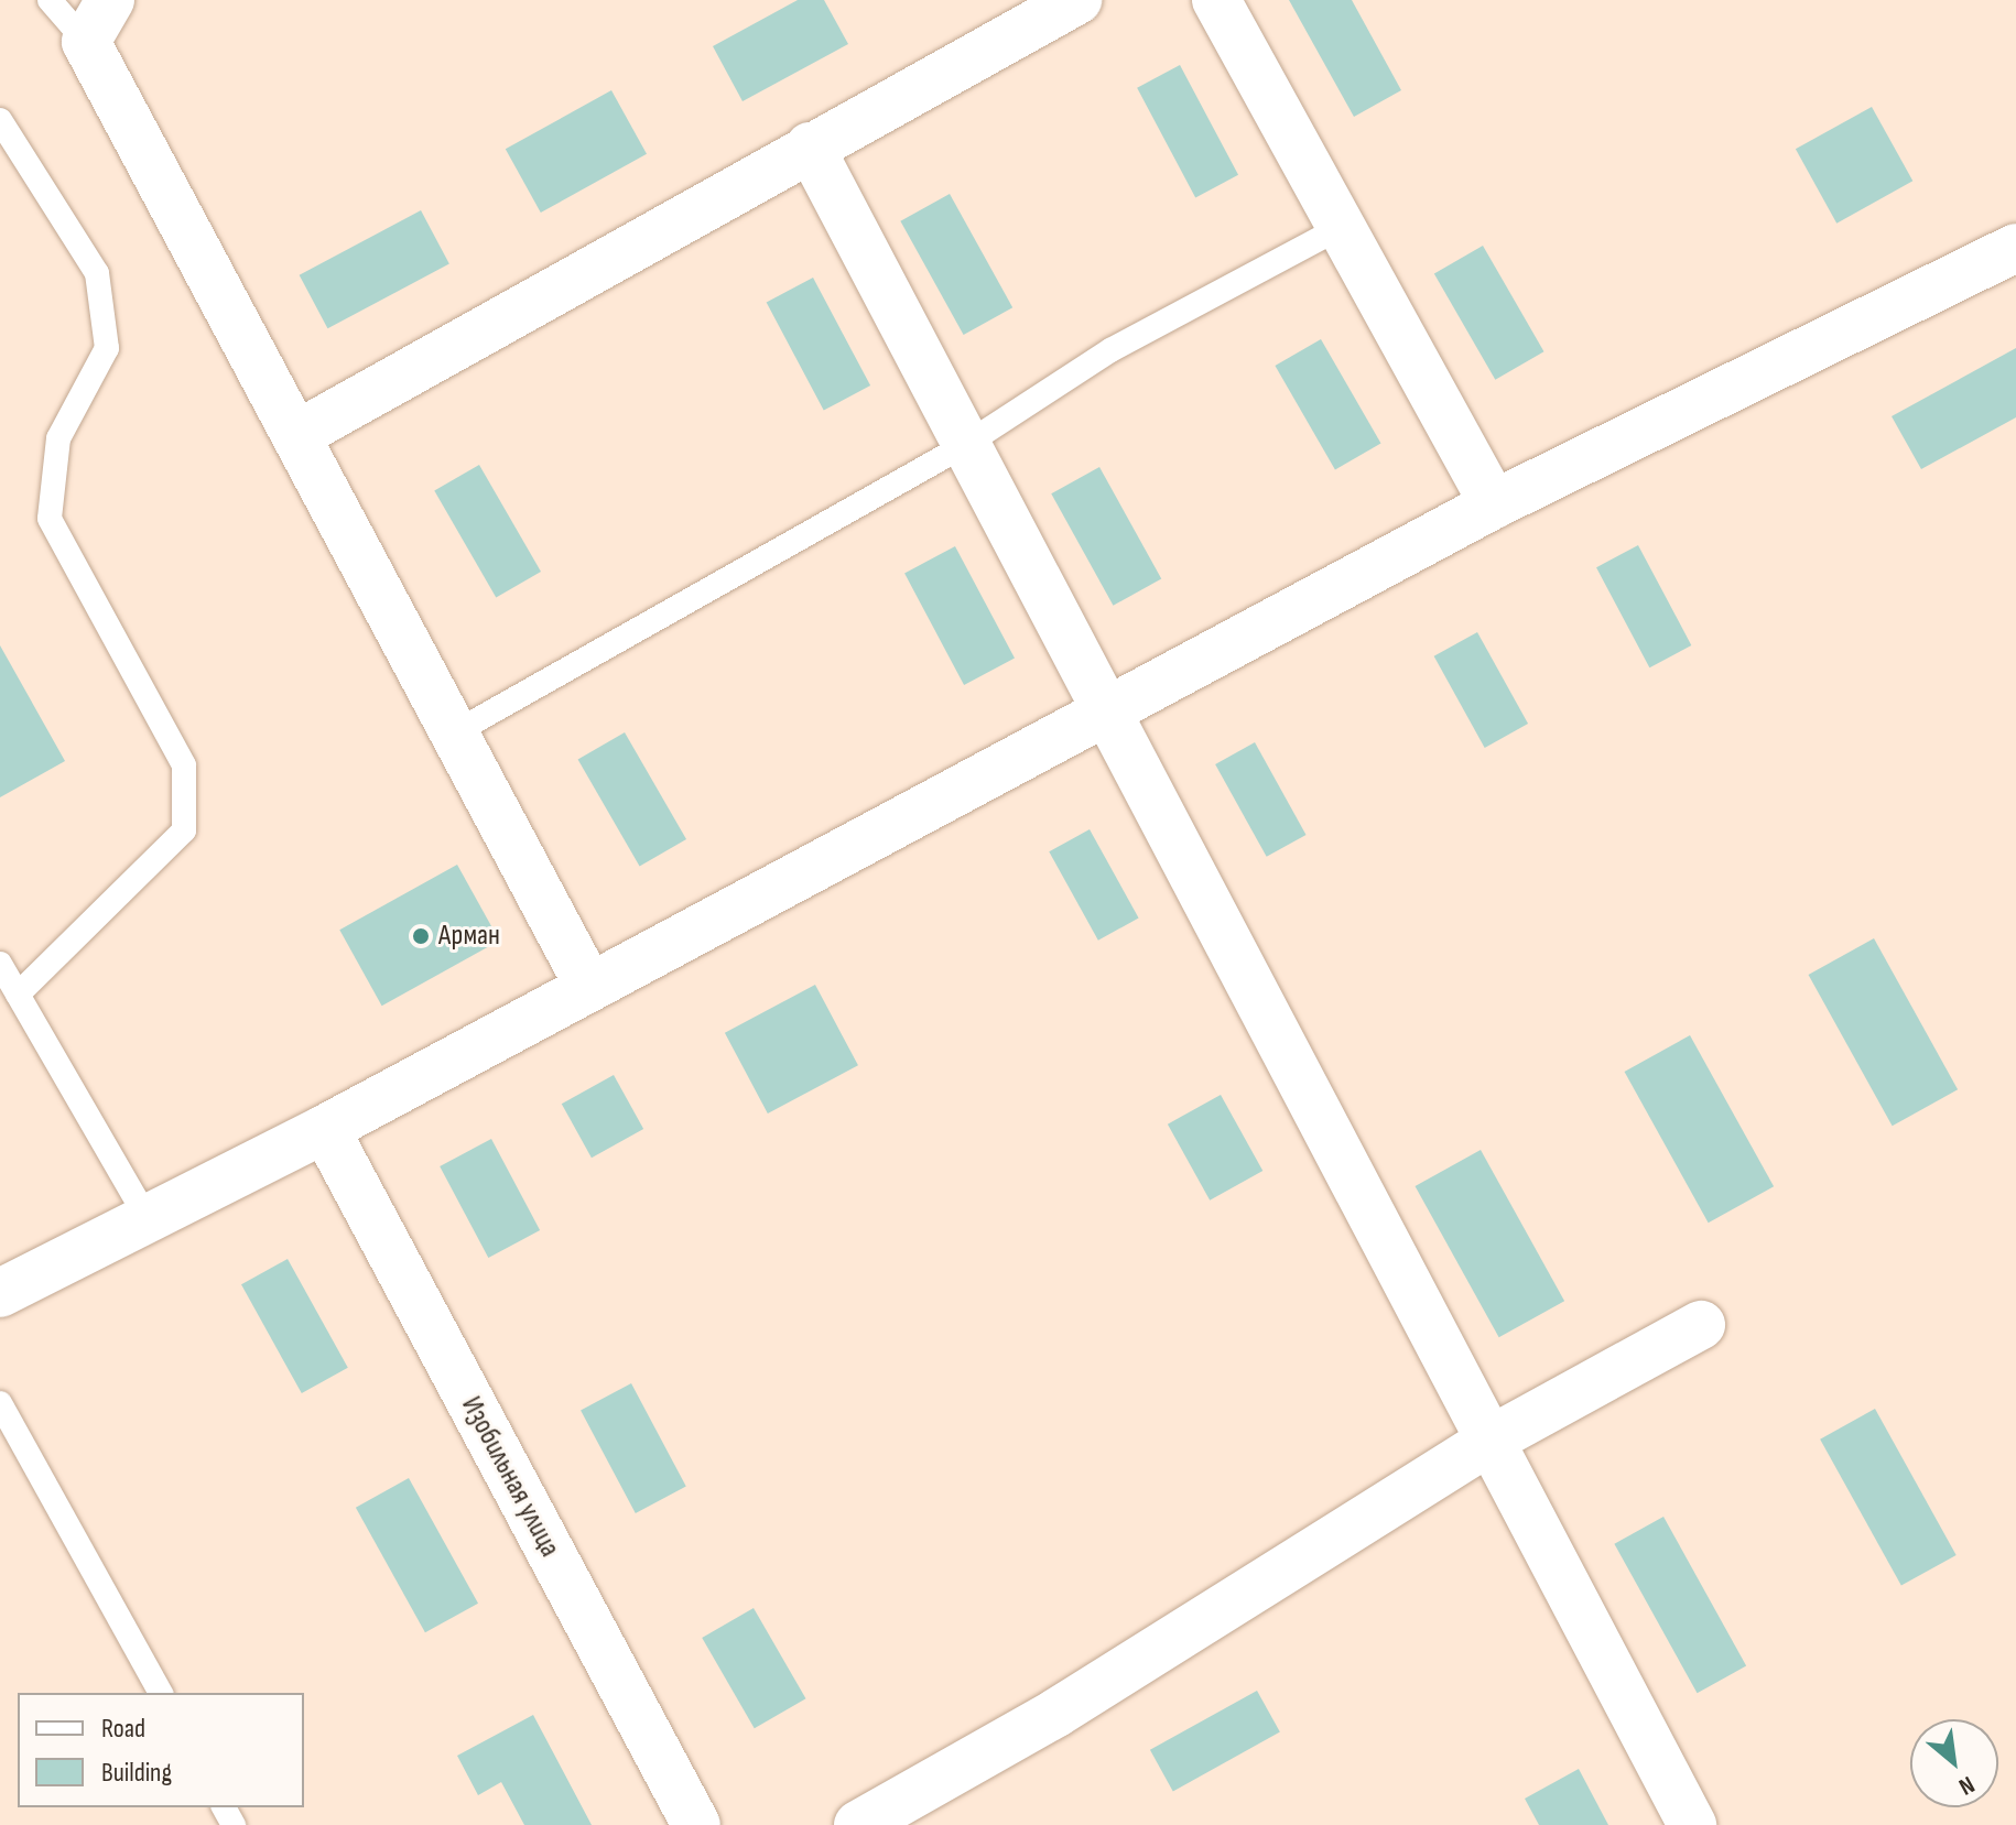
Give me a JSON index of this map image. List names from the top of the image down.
{
  "streets": {
    "street": ["Изобильная улица"]
  },
  "places": ["Арман"],
  "legend": ["Road", "Building"],
  "north": "bottom right"
}
